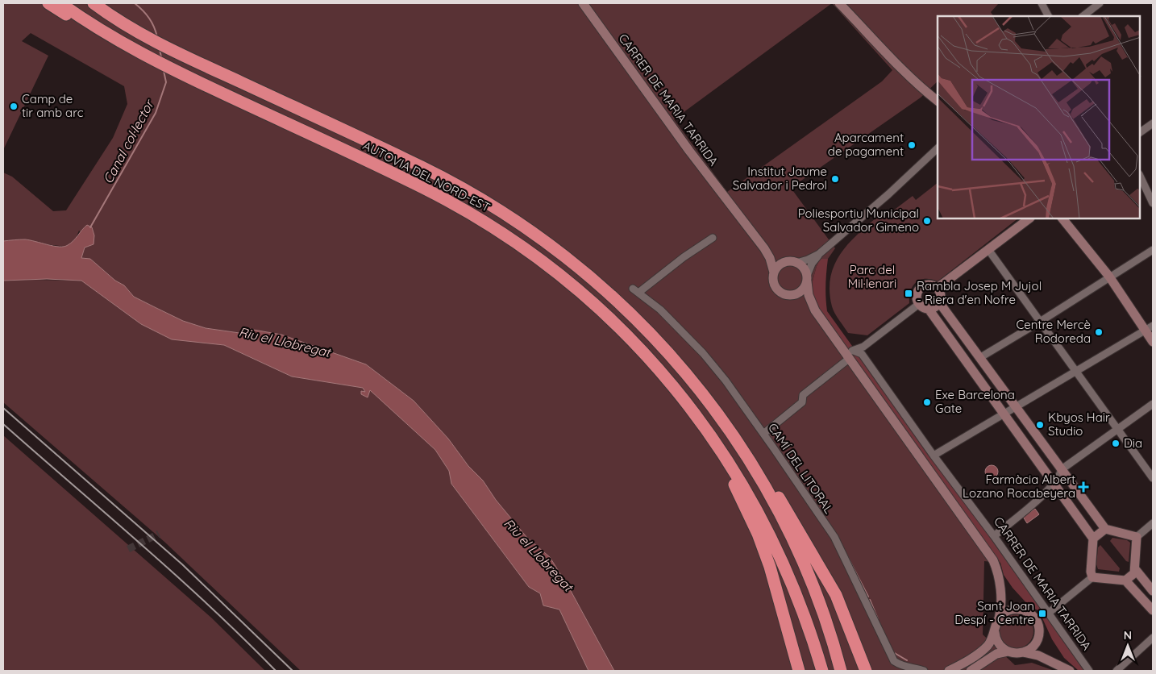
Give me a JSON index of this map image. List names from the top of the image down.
{
  "streets": {
    "highway": ["AUTOVIA DEL NORD-EST"],
    "street": ["CARRER DE MARIA TARRIDA", "CAMÍ DEL LITORAL"]
  },
  "water": ["Canal col·lector", "Riu el Llobregat"],
  "parks": ["Parc del Mil·lenari"],
  "places": {
    "other": [
      "Camp de tir amb arc",
      "Aparcament de pagament",
      "Institut Jaume Salvador i Pedrol",
      "Poliesportiu Municipal Salvador Gimeno",
      "Centre Mercè Rodoreda",
      "Exe Barcelona Gate",
      "Kbyos Hair Studio",
      "Dia"
    ],
    "transit": ["Rambla Josep M Jujol - Riera d'en Nofre", "Sant Joan Despí - Centre"],
    "health": ["Farmàcia Albert Lozano Rocabeyera"]
  },
  "north": "top"
}
